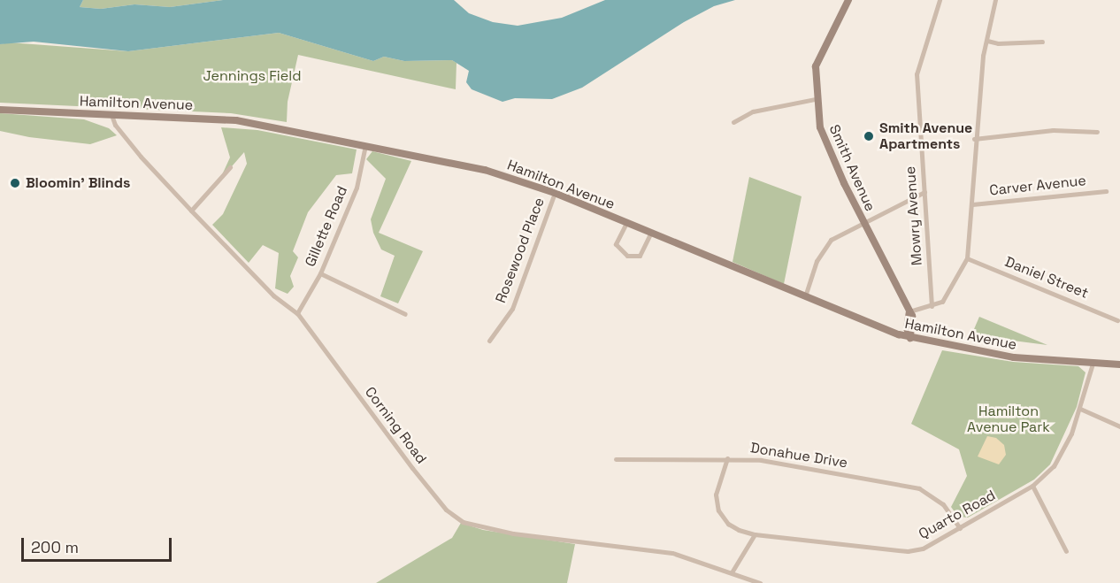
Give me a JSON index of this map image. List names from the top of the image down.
{
  "streets": {
    "main road": ["Hamilton Avenue", "Smith Avenue"],
    "street": [
      "Carver Avenue",
      "Mowry Avenue",
      "Gillette Road",
      "Rosewood Place",
      "Daniel Street",
      "Corning Road",
      "Donahue Drive",
      "Quarto Road"
    ]
  },
  "crossings": [
    ["Hamilton Avenue", "Smith Avenue"],
    ["Hamilton Avenue", "Gillette Road"],
    ["Hamilton Avenue", "Rosewood Place"],
    ["Hamilton Avenue", "Corning Road"],
    ["Hamilton Avenue", "Quarto Road"],
    ["Gillette Road", "Corning Road"],
    ["Donahue Drive", "Quarto Road"]
  ],
  "parks": ["Jennings Field", "Hamilton Avenue Park"],
  "places": ["Smith Avenue Apartments", "Bloomin' Blinds"],
  "scale_bar": "200 m"
}
